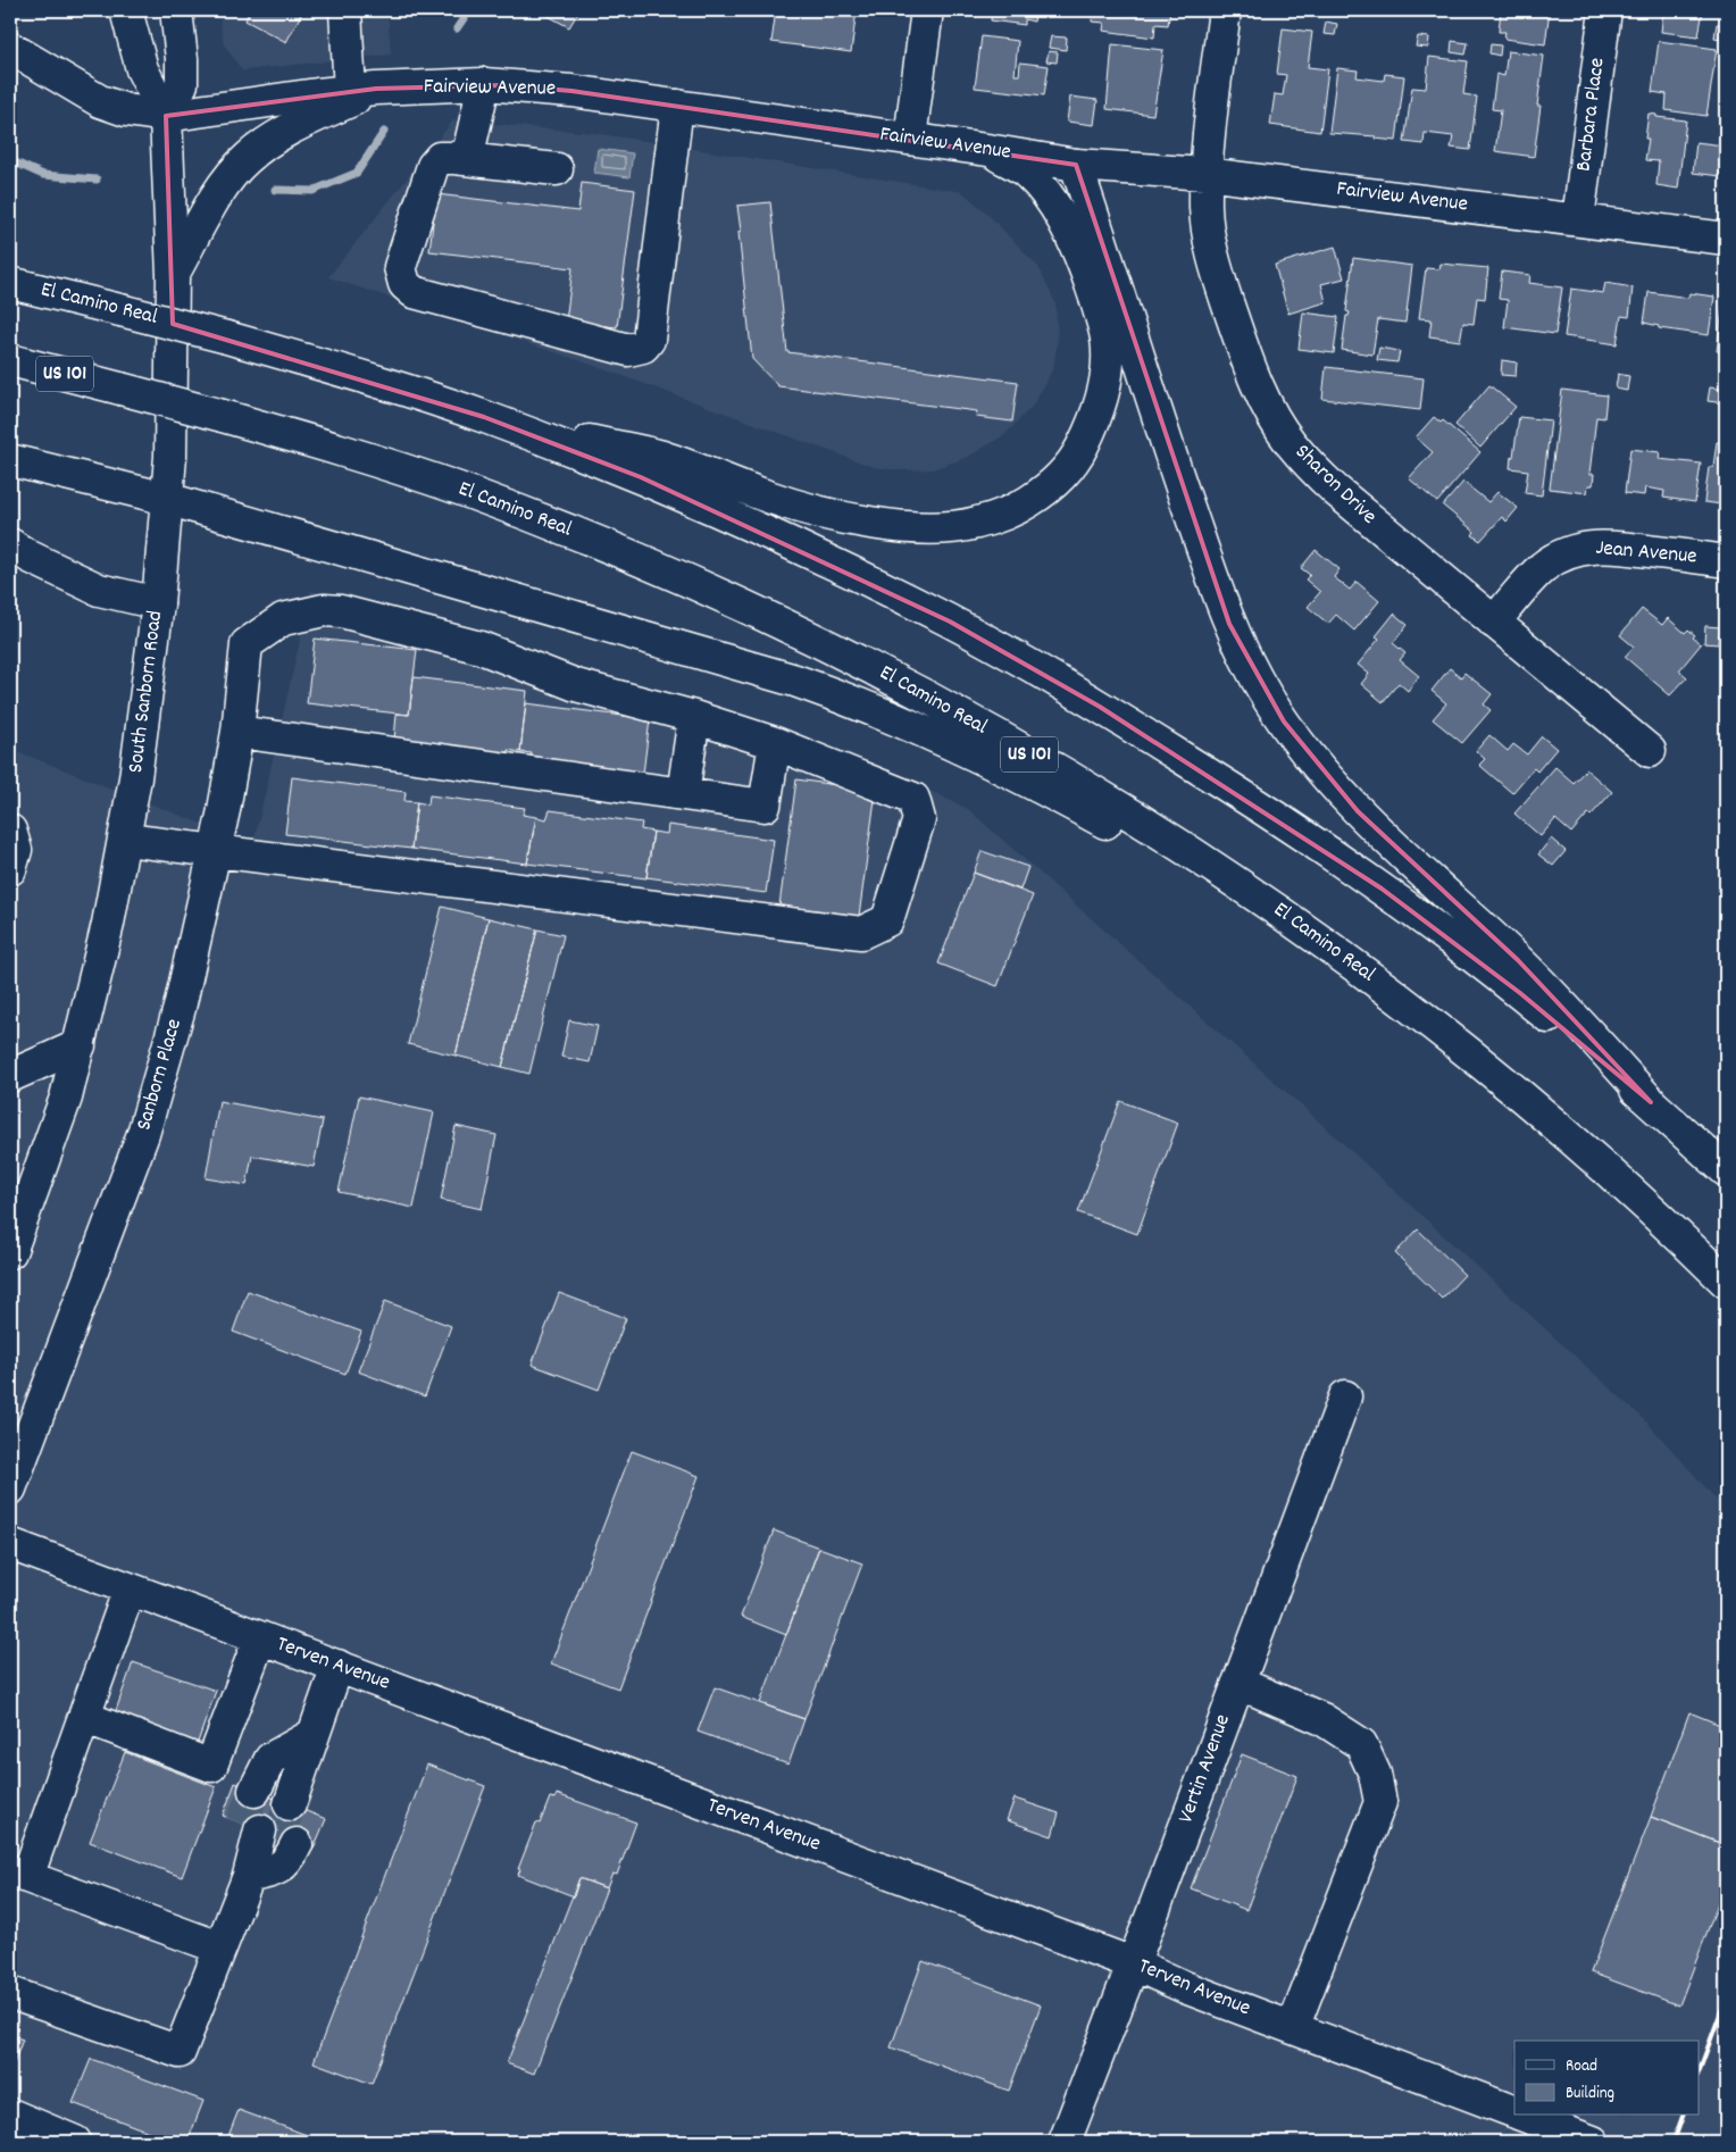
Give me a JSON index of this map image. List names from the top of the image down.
{
  "streets": {
    "main road": [
      "Fairview Avenue",
      "Barbara Place",
      "El Camino Real",
      "US 101",
      "Sharon Drive",
      "Jean Avenue",
      "South Sanborn Road",
      "Sanborn Place",
      "Terven Avenue",
      "Vertin Avenue"
    ]
  },
  "crossings": [
    ["Fairview Avenue", "Barbara Place"],
    ["Fairview Avenue", "Sharon Drive"],
    ["Fairview Avenue", "South Sanborn Road"],
    ["Sharon Drive", "Jean Avenue"],
    ["Terven Avenue", "Vertin Avenue"]
  ],
  "legend": ["Road", "Building"]
}
